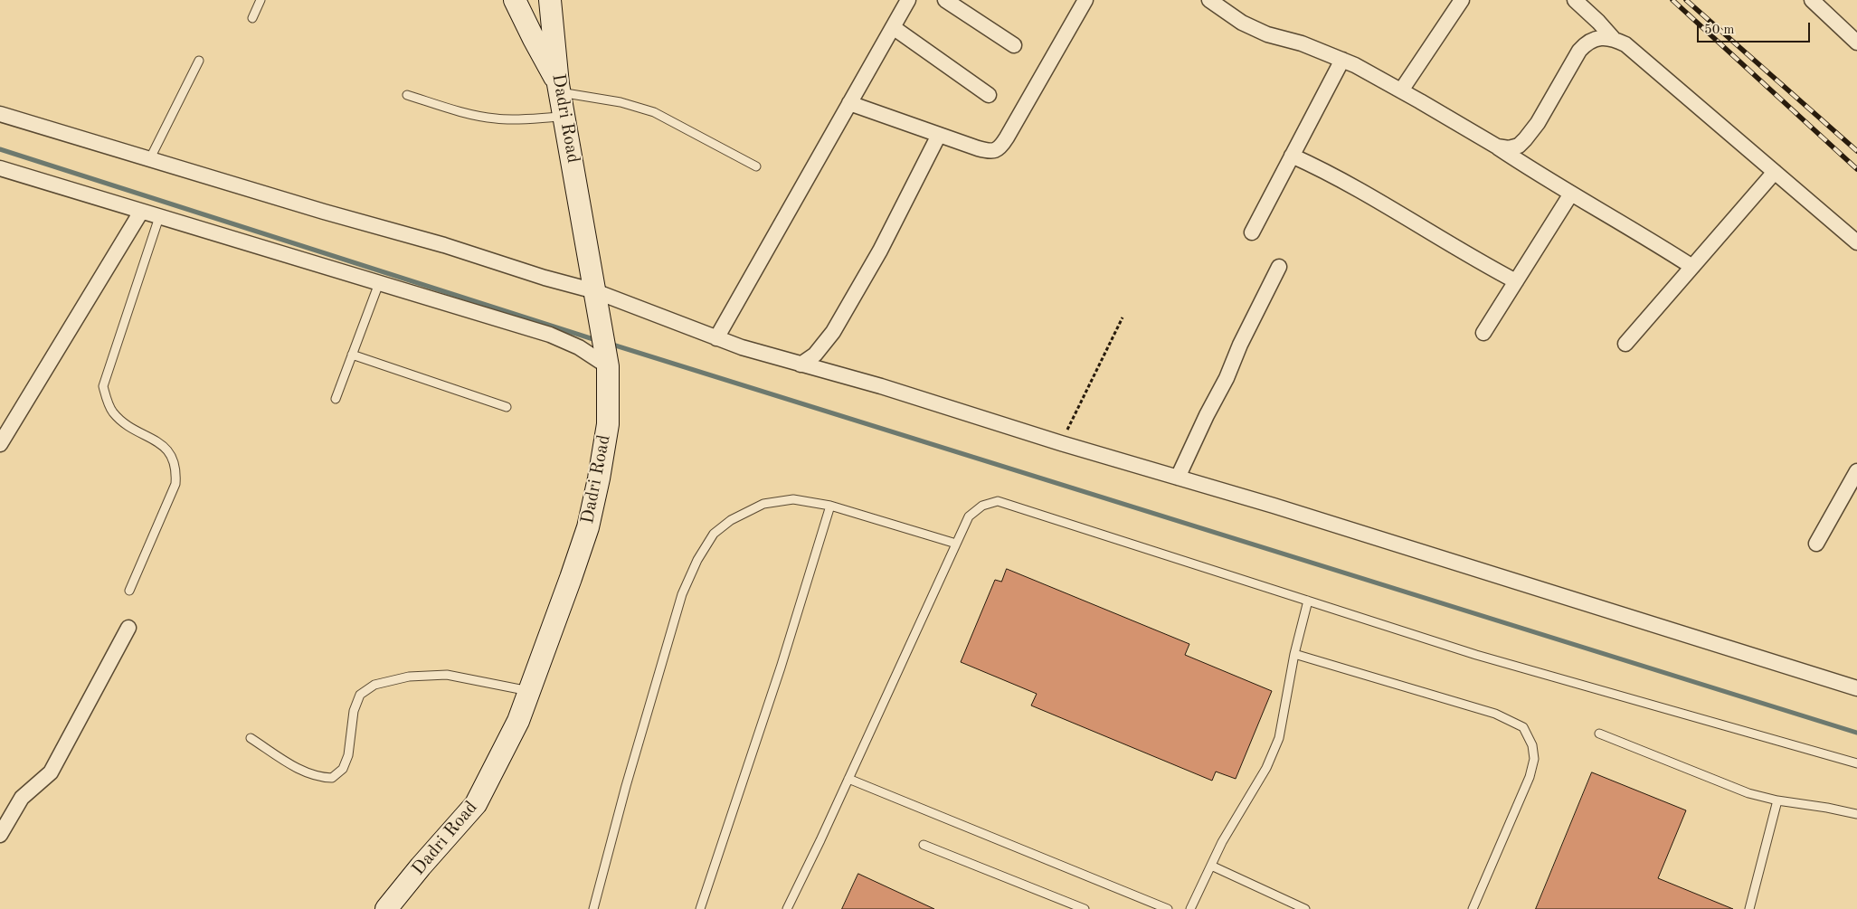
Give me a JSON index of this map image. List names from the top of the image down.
{
  "streets": {
    "main road": ["Dadri Road"]
  },
  "scale_bar": "50 m"
}
